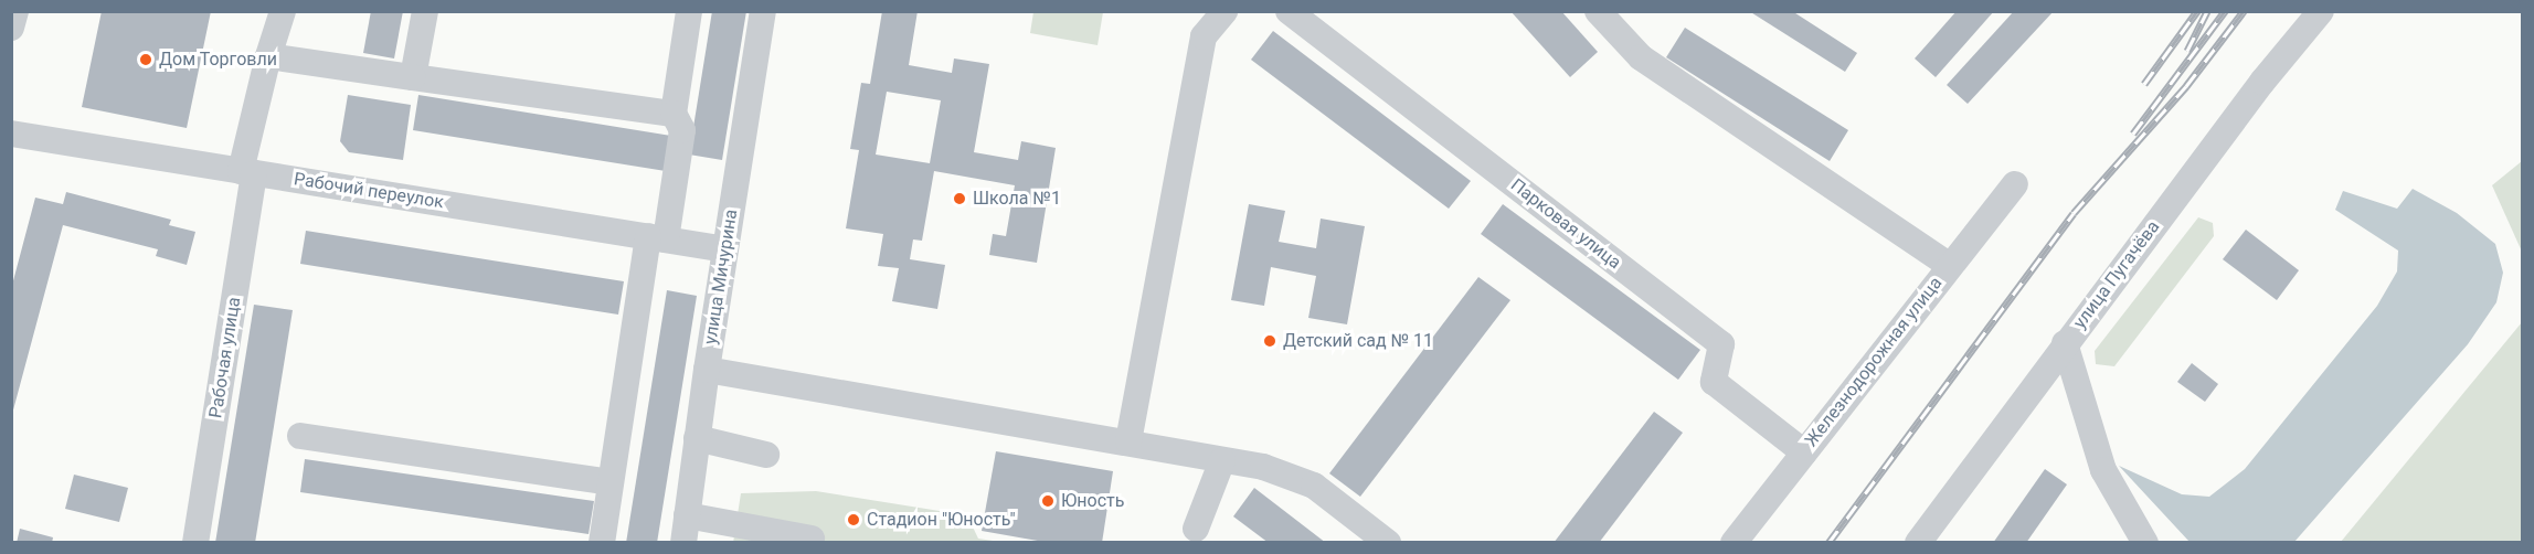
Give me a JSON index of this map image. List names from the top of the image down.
{
  "streets": {
    "street": [
      "Рабочий переулок",
      "Парковая улица",
      "улица Пугачёва",
      "улица Мичурина",
      "Рабочая улица",
      "Железнодорожная улица"
    ]
  },
  "crossings": [
    ["Рабочий переулок", "улица Мичурина"],
    ["Рабочий переулок", "Рабочая улица"],
    ["Парковая улица", "Железнодорожная улица"]
  ],
  "places": [
    "Дом Торговли",
    "Школа №1",
    "Детский сад № 11",
    "Юность",
    "Стадион \"Юность\""
  ]
}
